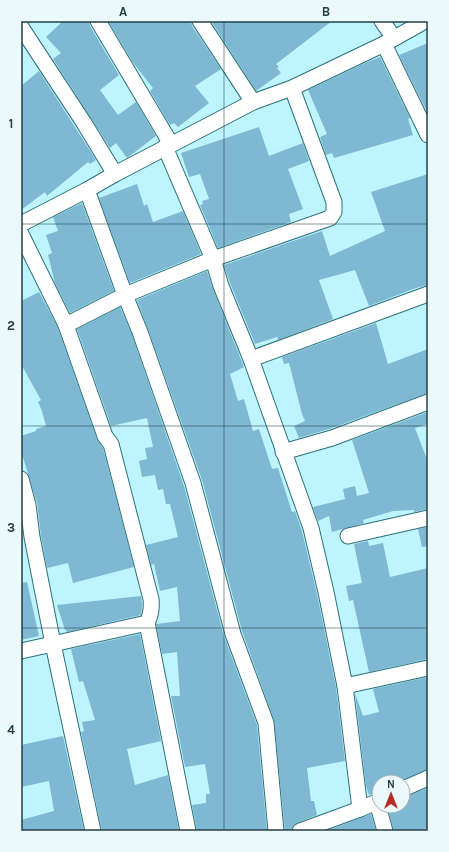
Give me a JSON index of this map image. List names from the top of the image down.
{
  "north": "top",
  "grid": {
    "columns": ["A", "B"],
    "rows": [
      "1",
      "2",
      "3",
      "4"
    ]
  }
}
